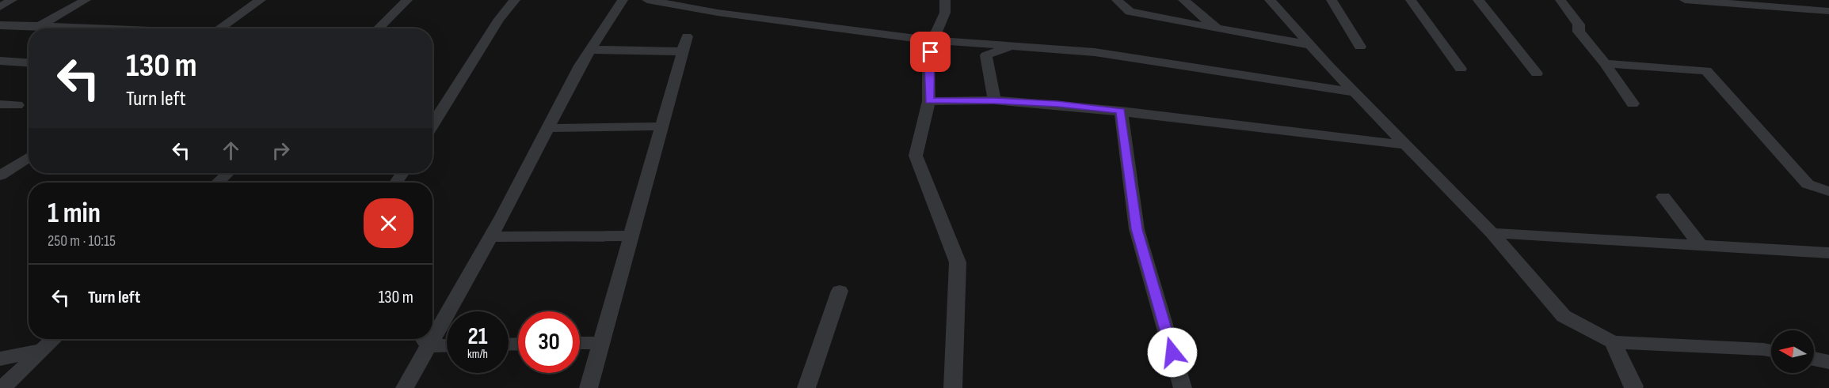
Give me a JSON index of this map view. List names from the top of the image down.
{
  "north": "left",
  "page": {
    "turn": ["130 m", "Turn left"],
    "heading": ["1 min", "250 m · 10:15"],
    "list": [
      {
        "name": "Turn left",
        "value": "130 m"
      }
    ],
    "speed": "21 km/h",
    "limit": "30"
  }
}
